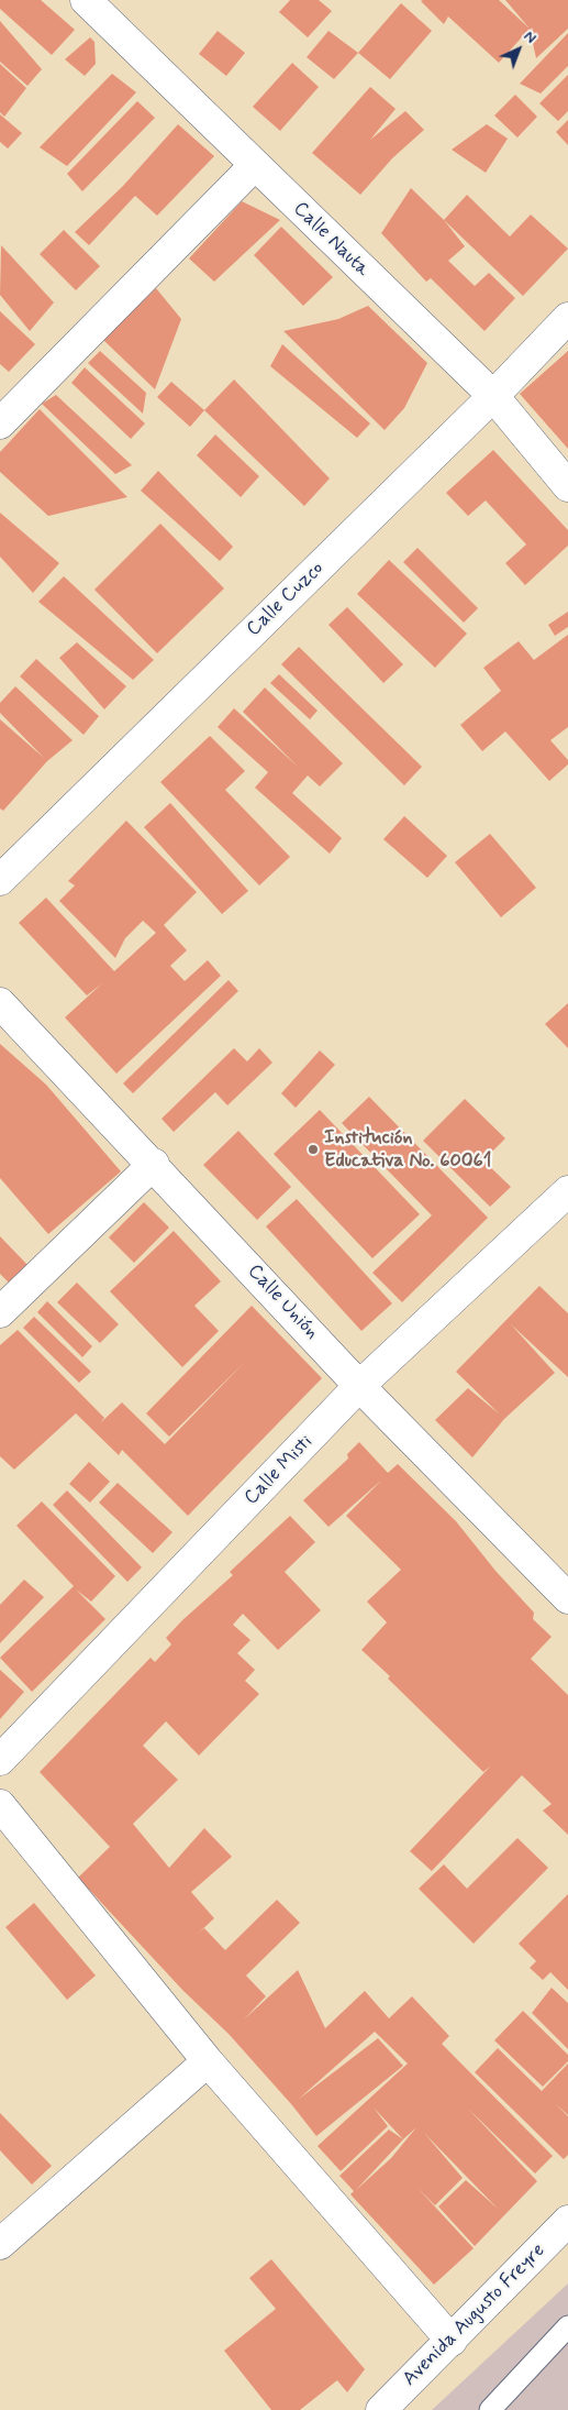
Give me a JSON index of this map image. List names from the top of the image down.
{
  "streets": {
    "street": [
      "Calle Nauta",
      "Calle Cuzco",
      "Calle Unión",
      "Calle Misti",
      "Avenida Augusto Freyre"
    ]
  },
  "crossings": [
    ["Calle Nauta", "Calle Cuzco"],
    ["Calle Unión", "Calle Misti"]
  ],
  "places": ["Institución Educativa No. 60061"],
  "north": "top right"
}
